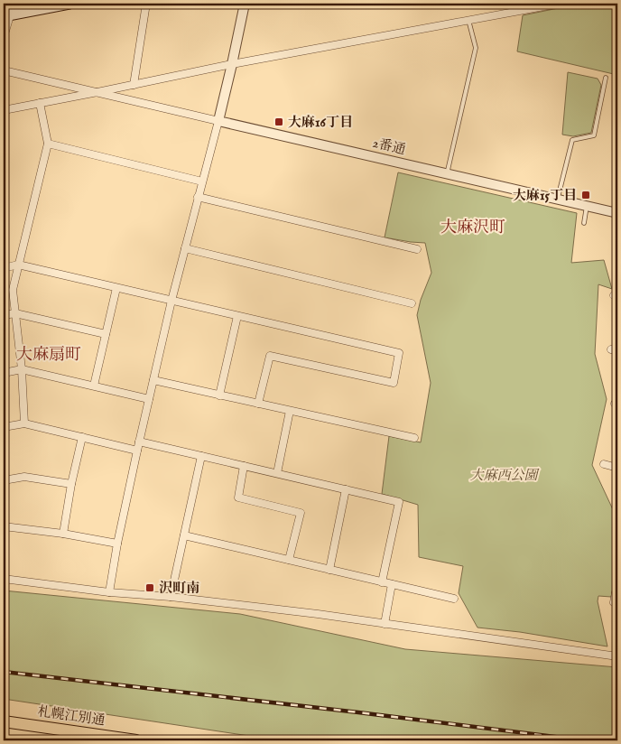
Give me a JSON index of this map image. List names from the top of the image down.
{
  "streets": {
    "highway": ["札幌江別通"],
    "street": ["2番通"]
  },
  "districts": ["大麻沢町", "大麻扇町"],
  "parks": ["大麻西公園"],
  "places": {
    "transit": ["大麻16丁目", "大麻15丁目", "沢町南"]
  }
}
